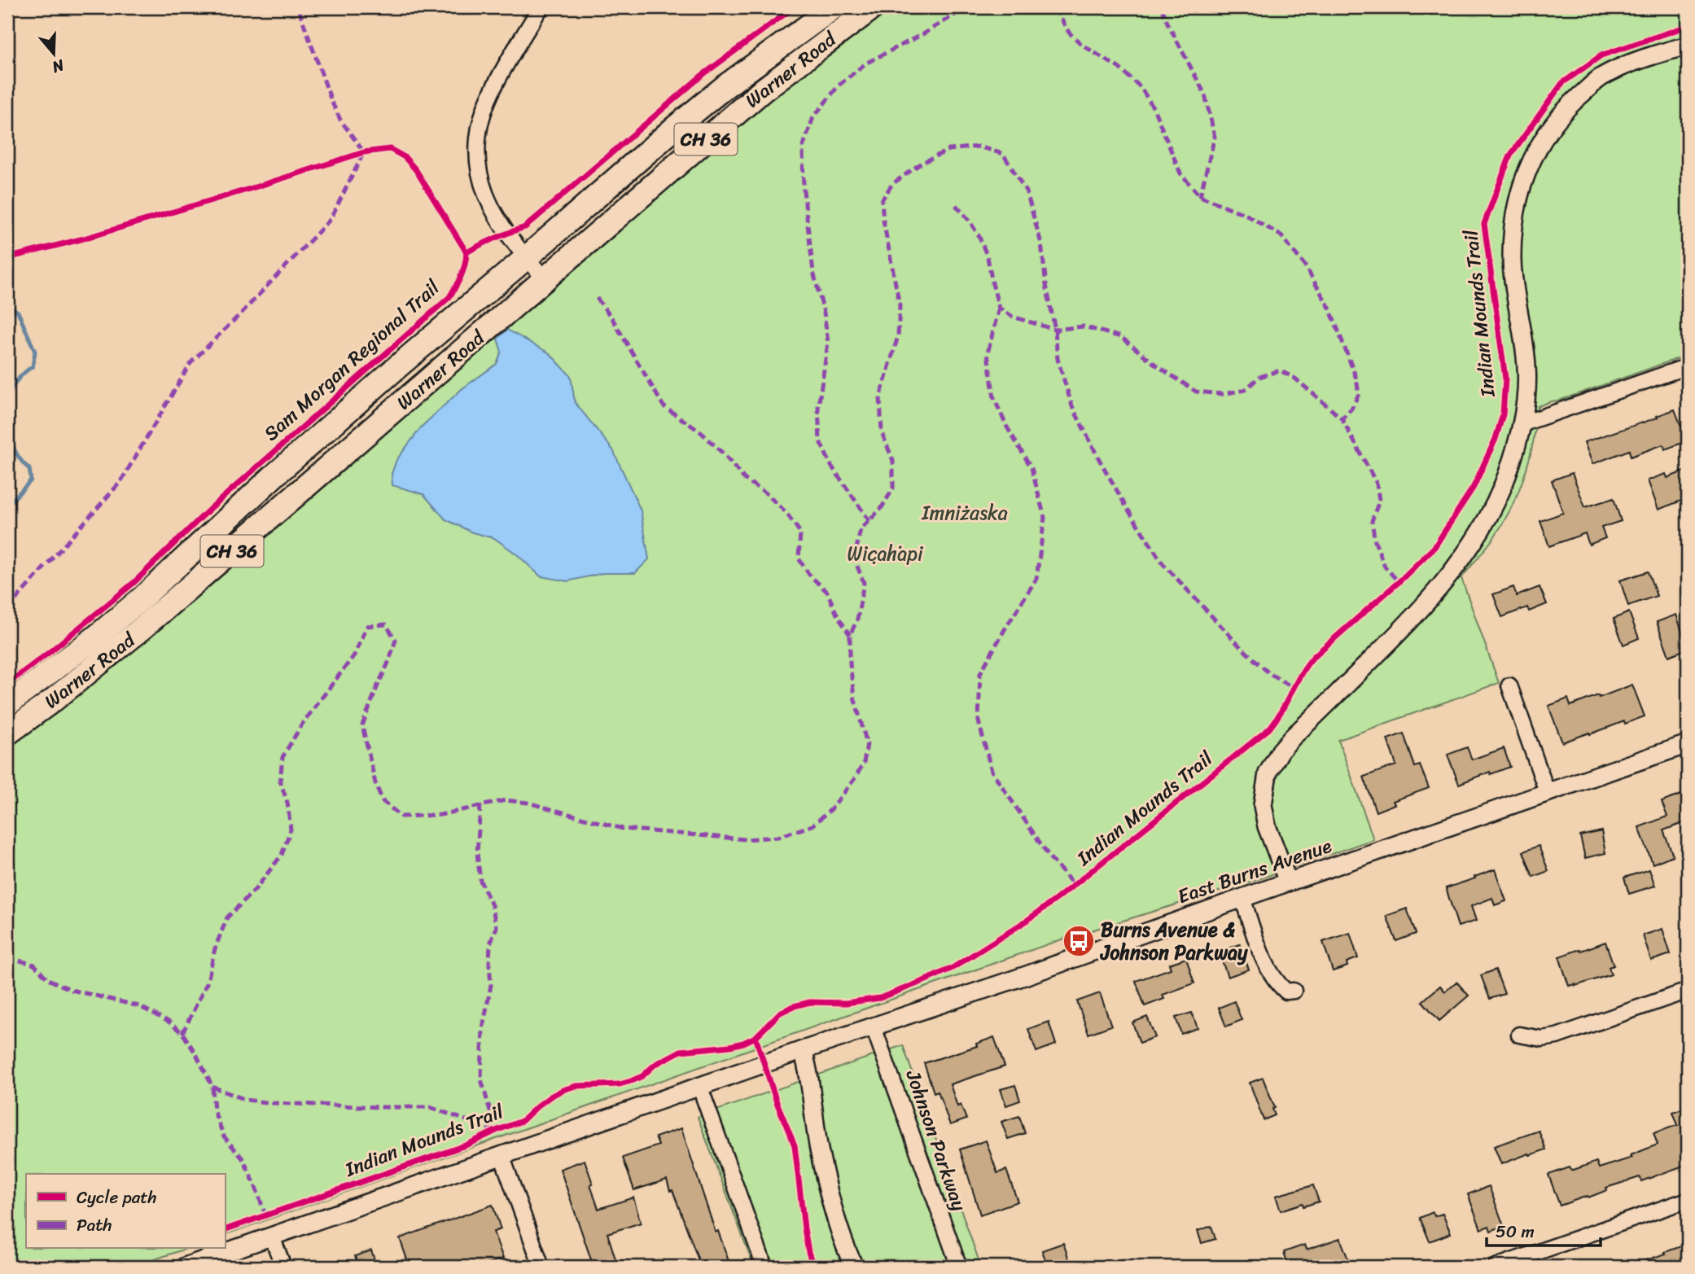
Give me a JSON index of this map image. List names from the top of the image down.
{
  "streets": {
    "highway": ["Warner Road", "CH 36"],
    "street": ["East Burns Avenue", "Johnson Parkway"],
    "cycle path": ["Indian Mounds Trail", "Sam Morgan Regional Trail"]
  },
  "crossings": [
    ["East Burns Avenue", "Johnson Parkway"]
  ],
  "parks": ["Imniżaska", "Wic̣aḣapi"],
  "places": {
    "bus stop": ["Burns Avenue & Johnson Parkway"]
  },
  "legend": ["Cycle path", "Path"],
  "scale_bar": "50 m",
  "north": "bottom"
}
